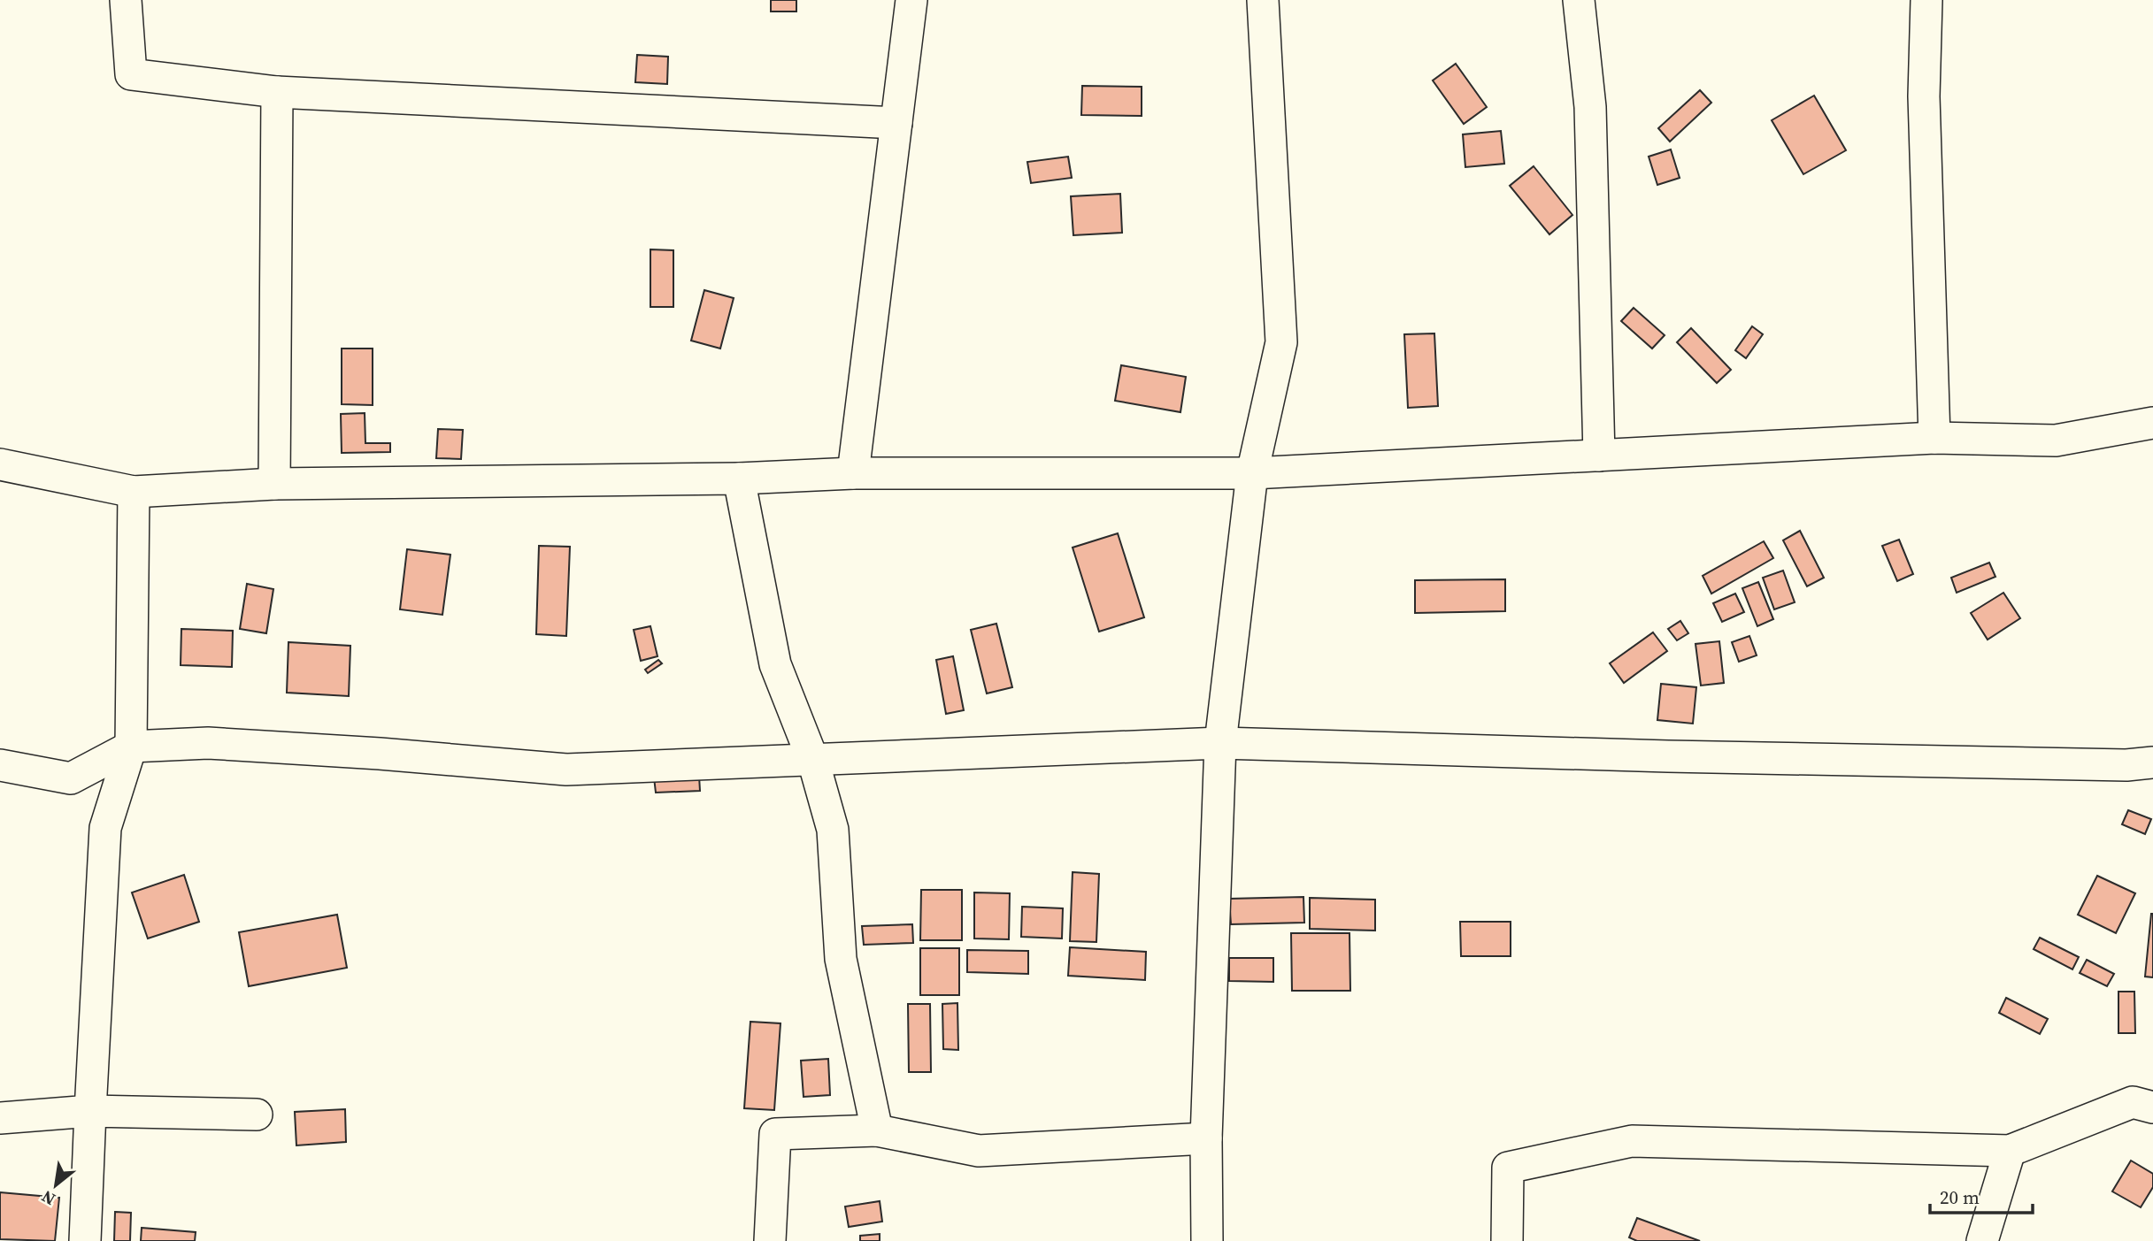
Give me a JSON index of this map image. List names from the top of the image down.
{
  "scale_bar": "20 m",
  "north": "bottom left"
}
